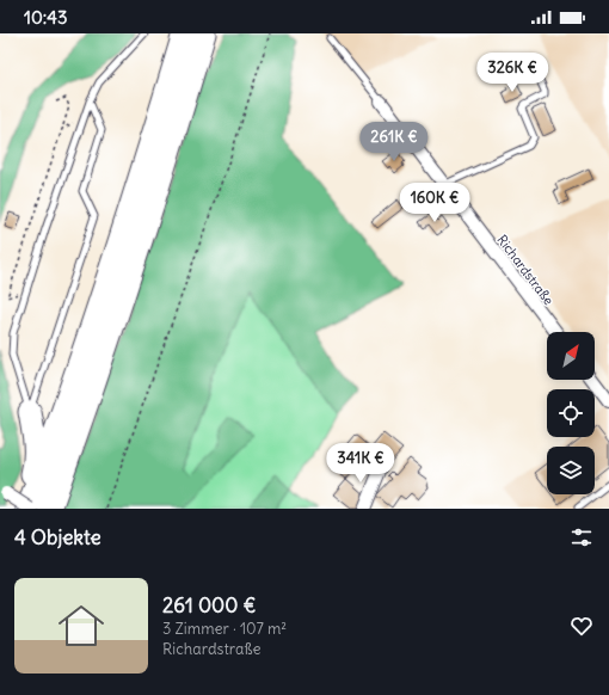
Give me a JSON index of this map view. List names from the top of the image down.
{
  "streets": {
    "street": ["Richardstraße"]
  },
  "north": "top right",
  "page": {
    "status": "10:43",
    "price": [
      "326K €",
      "261K €",
      "160K €",
      "341K €"
    ],
    "heading": "4 Objekte",
    "list": [
      {
        "name": "261 000 €",
        "note": "3 Zimmer · 107 m² · Richardstraße"
      }
    ]
  }
}
